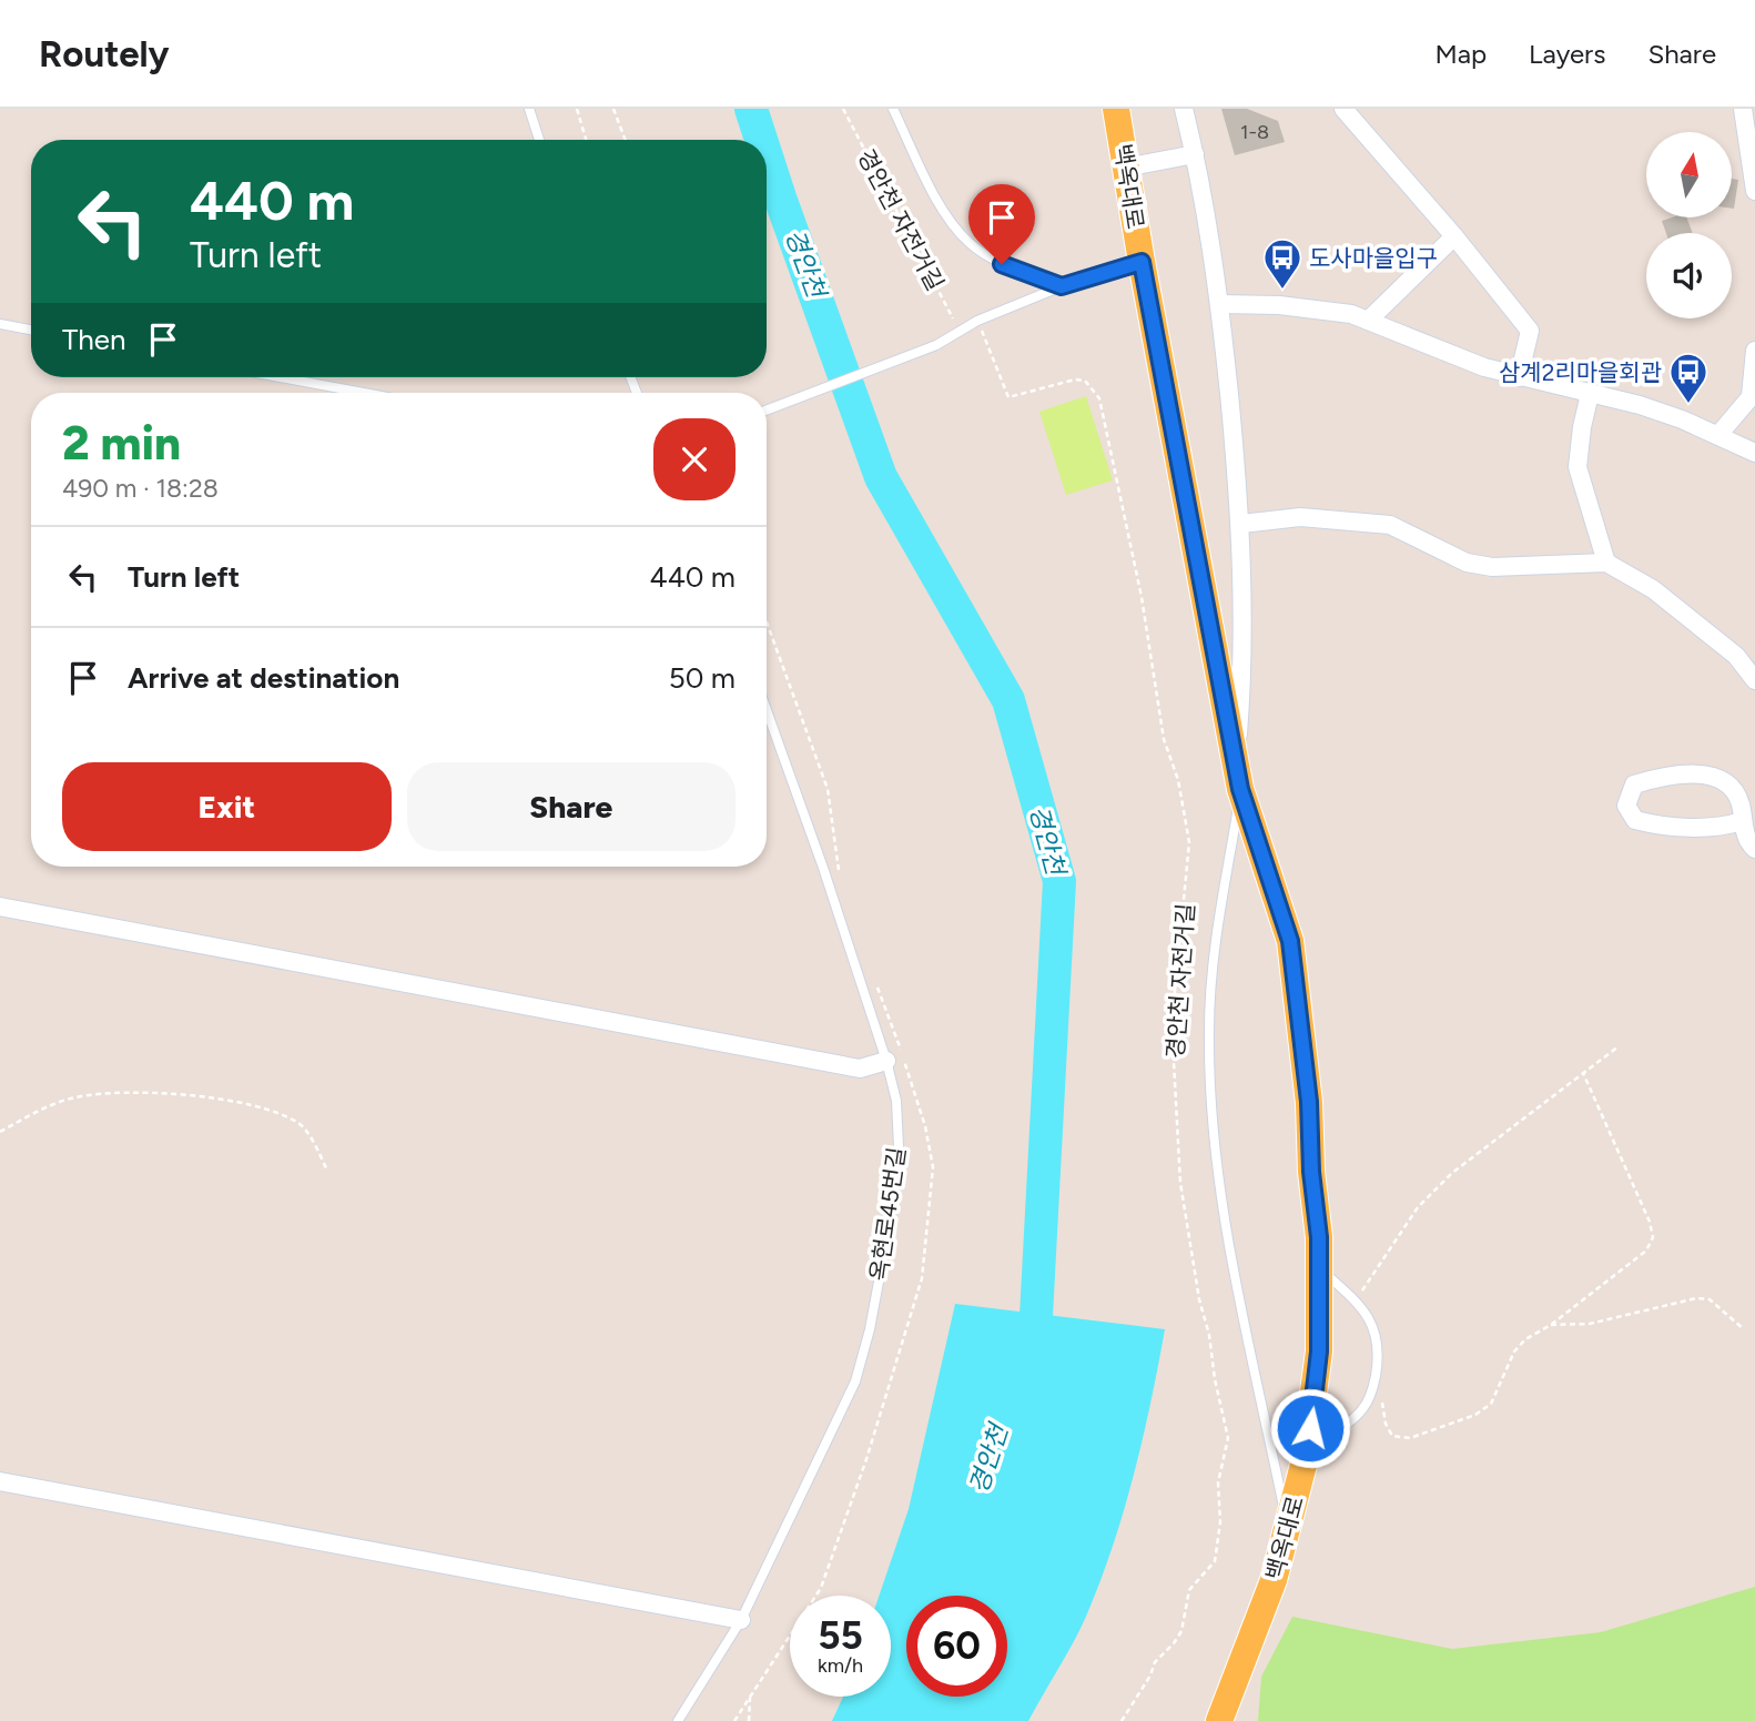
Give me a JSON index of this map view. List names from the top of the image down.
{
  "streets": {
    "main road": ["백옥대로"],
    "lane": ["옥현로45번길"],
    "path": ["경안천 자전거길"]
  },
  "water": ["경안천"],
  "places": {
    "bus stop": ["도사마을입구", "삼계2리마을회관"]
  },
  "house_numbers": ["1-8"],
  "north": "top",
  "page": {
    "header": "Routely",
    "nav": ["Map", "Layers", "Share"],
    "turn": ["440 m", "Turn left"],
    "then": "Then",
    "heading": ["2 min", "490 m · 18:28"],
    "list": [
      {
        "name": "Turn left",
        "value": "440 m"
      },
      {
        "name": "Arrive at destination",
        "value": "50 m"
      }
    ],
    "buttons": ["Exit", "Share"],
    "speed": "55 km/h",
    "limit": "60"
  }
}
